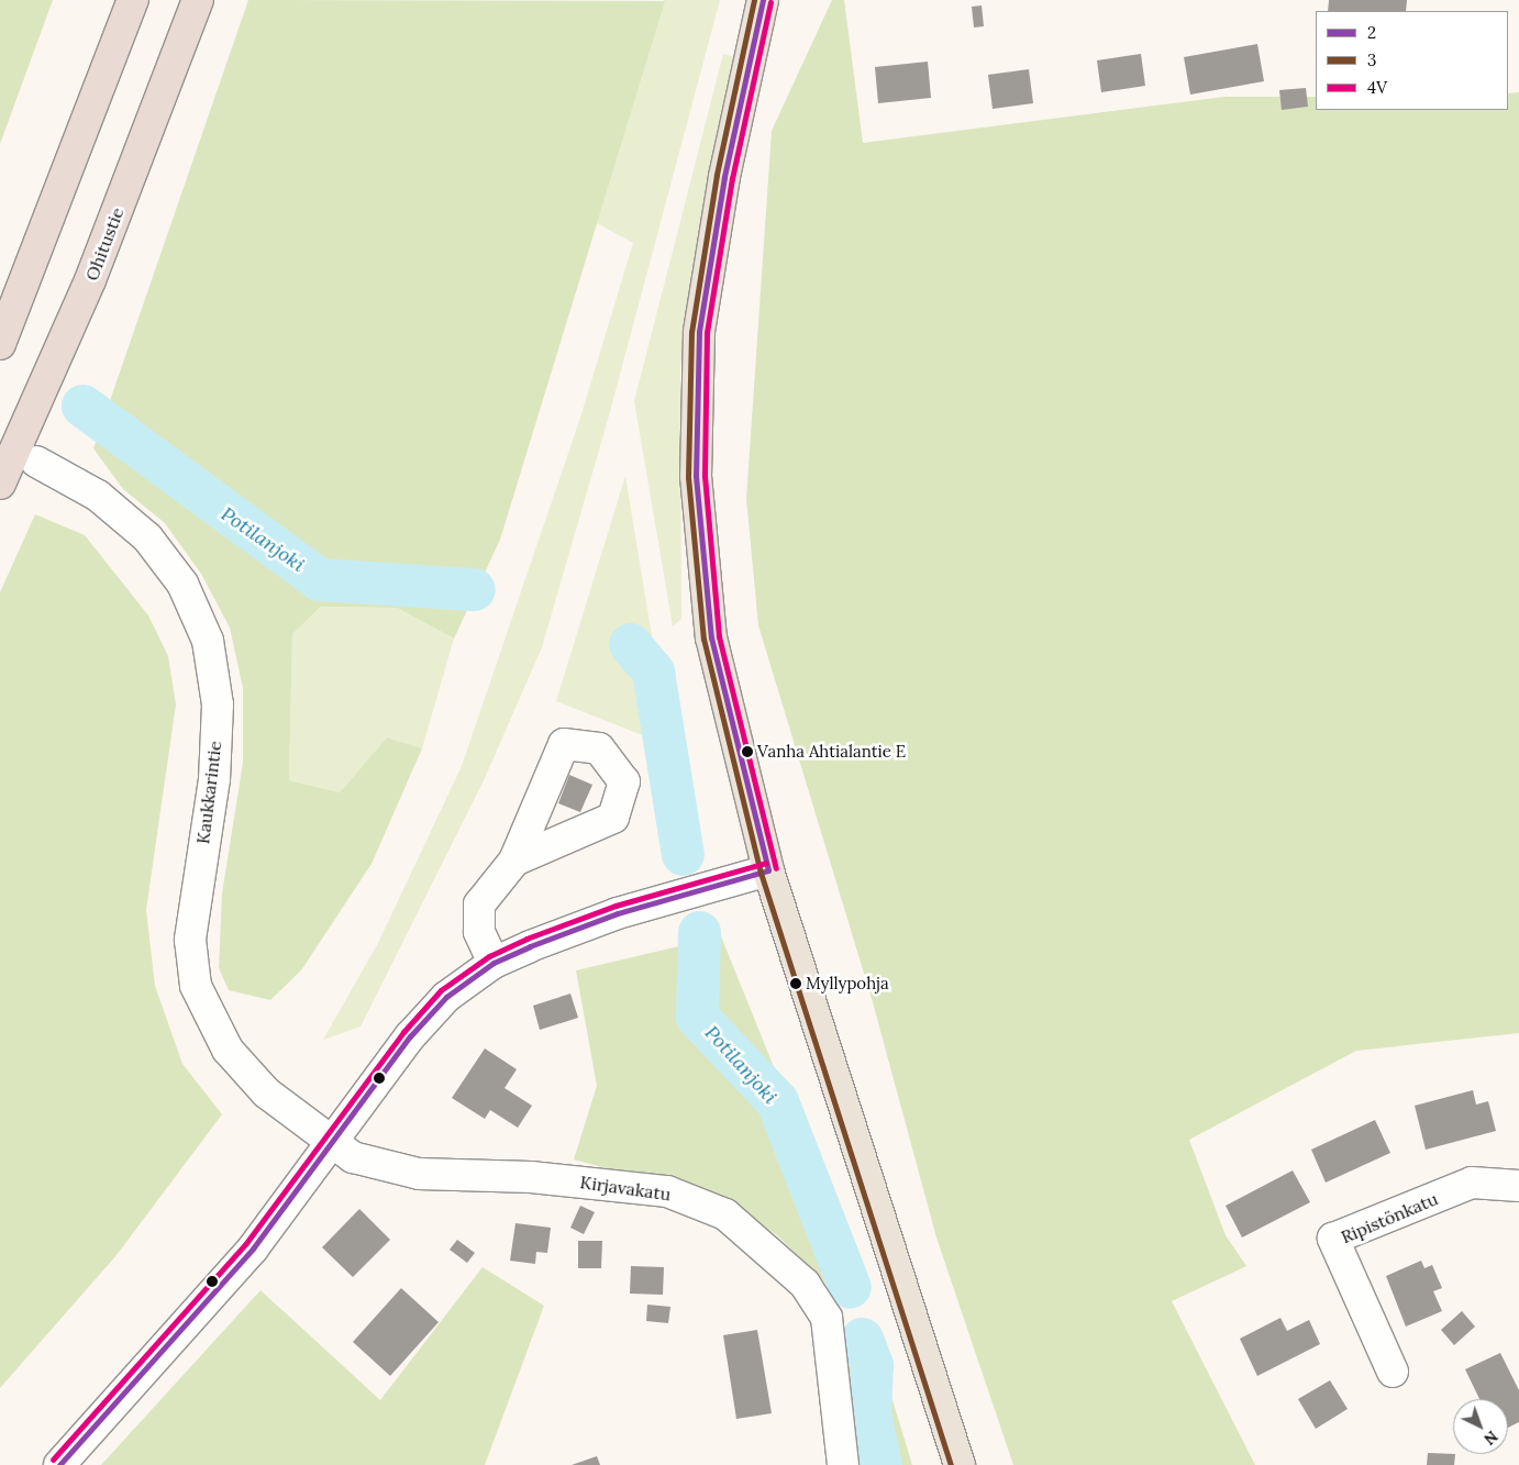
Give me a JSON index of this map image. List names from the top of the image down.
{
  "streets": {
    "highway": ["Ohitustie"],
    "street": ["Kaukkarintie", "Kirjavakatu", "Ripistönkatu"]
  },
  "crossings": [
    ["Kaukkarintie", "Kirjavakatu"]
  ],
  "water": ["Potilanjoki"],
  "places": ["Vanha Ahtialantie E", "Myllypohja"],
  "lines": ["transit line 2", "transit line 3", "transit line 4V"],
  "legend": ["2", "3", "4V"],
  "north": "bottom right"
}
